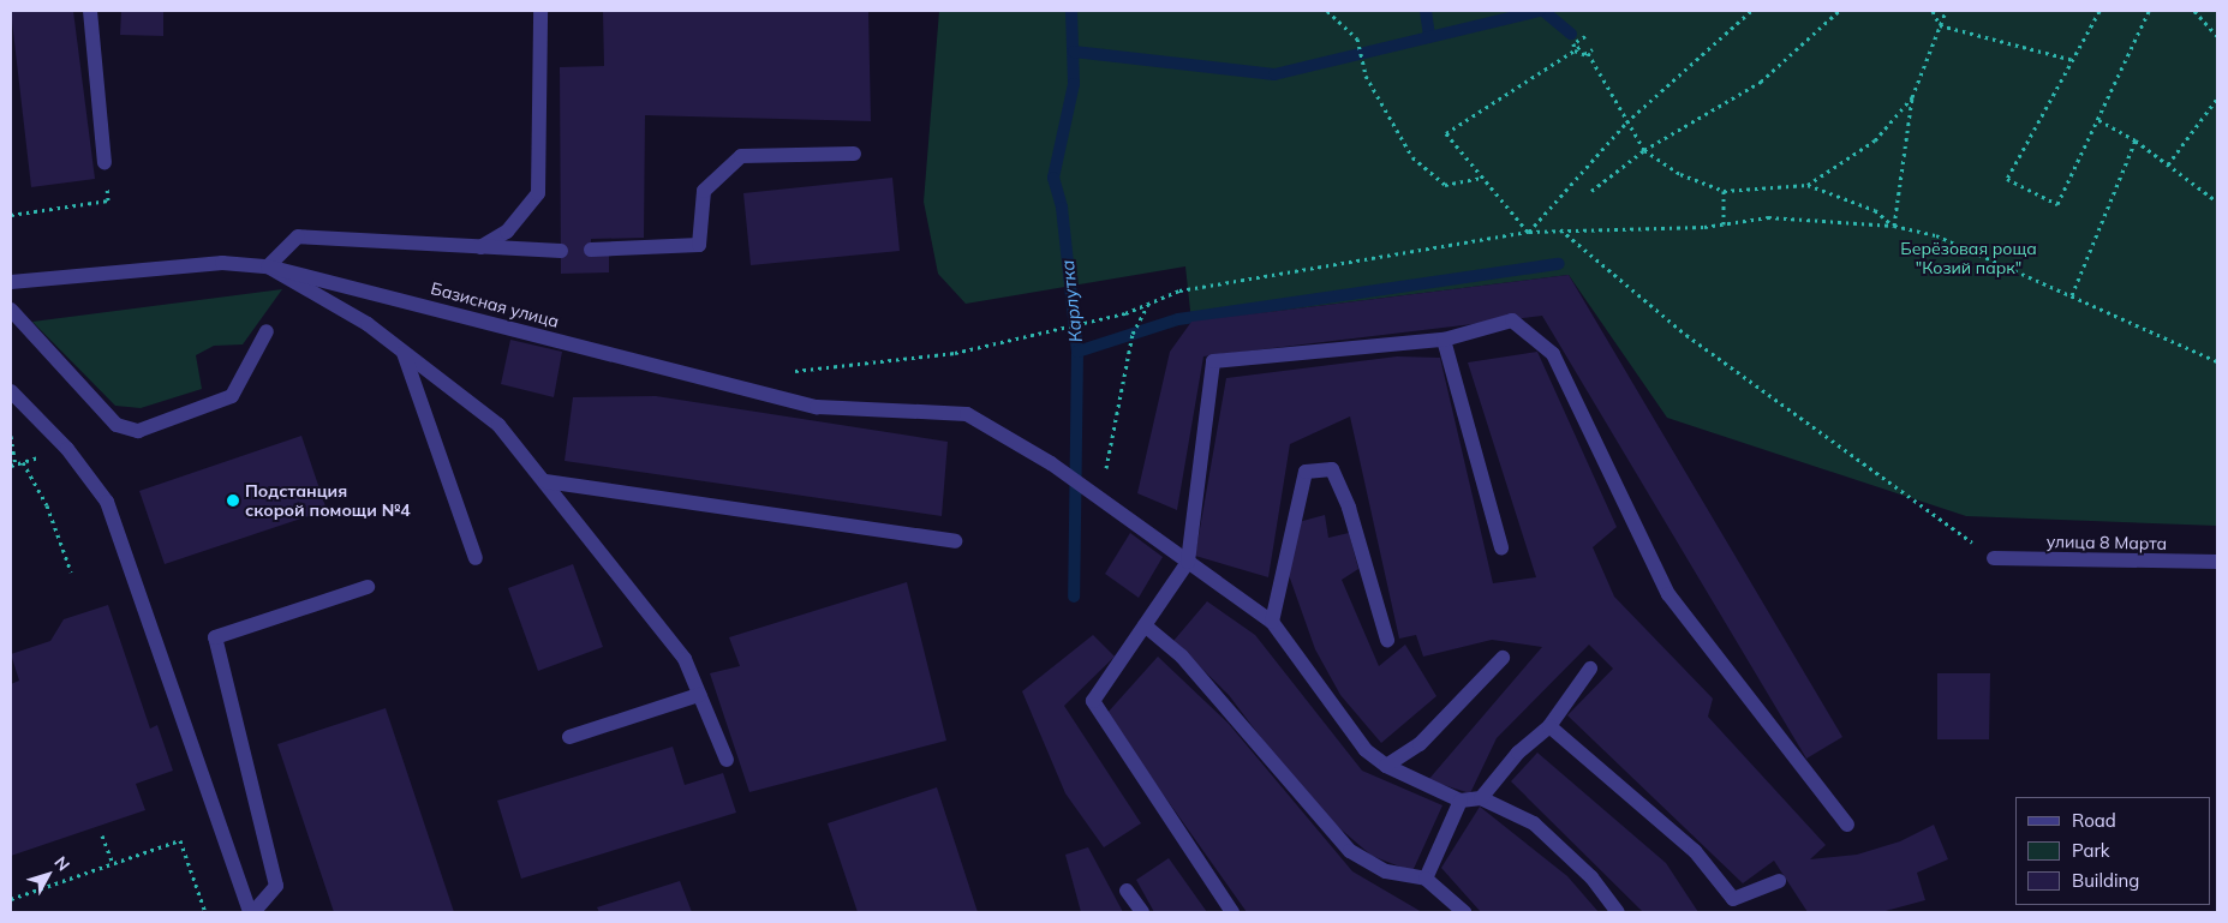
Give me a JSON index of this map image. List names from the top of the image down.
{
  "streets": {
    "street": ["Базисная улица", "улица 8 Марта"]
  },
  "water": ["Карлутка"],
  "parks": ["Берёзовая роща \"Козий парк\""],
  "places": ["Подстанция скорой помощи №4"],
  "legend": ["Road", "Park", "Building"],
  "north": "top right"
}
